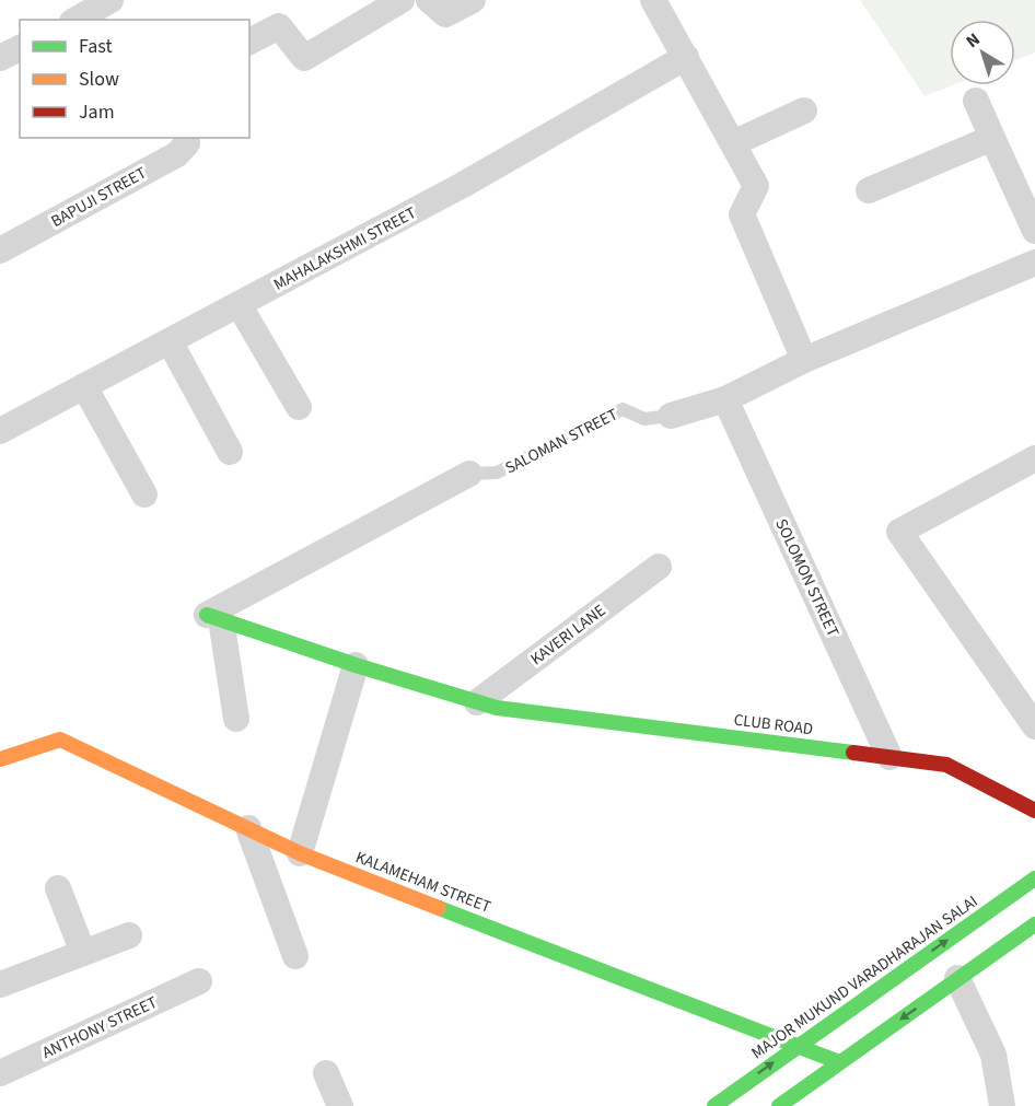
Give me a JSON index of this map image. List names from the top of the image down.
{
  "streets": {
    "street": [
      "BAPUJI STREET",
      "MAHALAKSHMI STREET",
      "SALOMAN STREET",
      "SOLOMON STREET",
      "KAVERI LANE",
      "CLUB ROAD",
      "KALAMEHAM STREET",
      "MAJOR MUKUND VARADHARAJAN SALAI",
      "ANTHONY STREET"
    ]
  },
  "crossings": [
    ["SALOMAN STREET", "SOLOMON STREET"],
    ["SALOMAN STREET", "CLUB ROAD"],
    ["SOLOMON STREET", "CLUB ROAD"],
    ["KAVERI LANE", "CLUB ROAD"],
    ["KALAMEHAM STREET", "MAJOR MUKUND VARADHARAJAN SALAI"]
  ],
  "legend": ["Fast", "Slow", "Jam"],
  "north": "top left"
}
